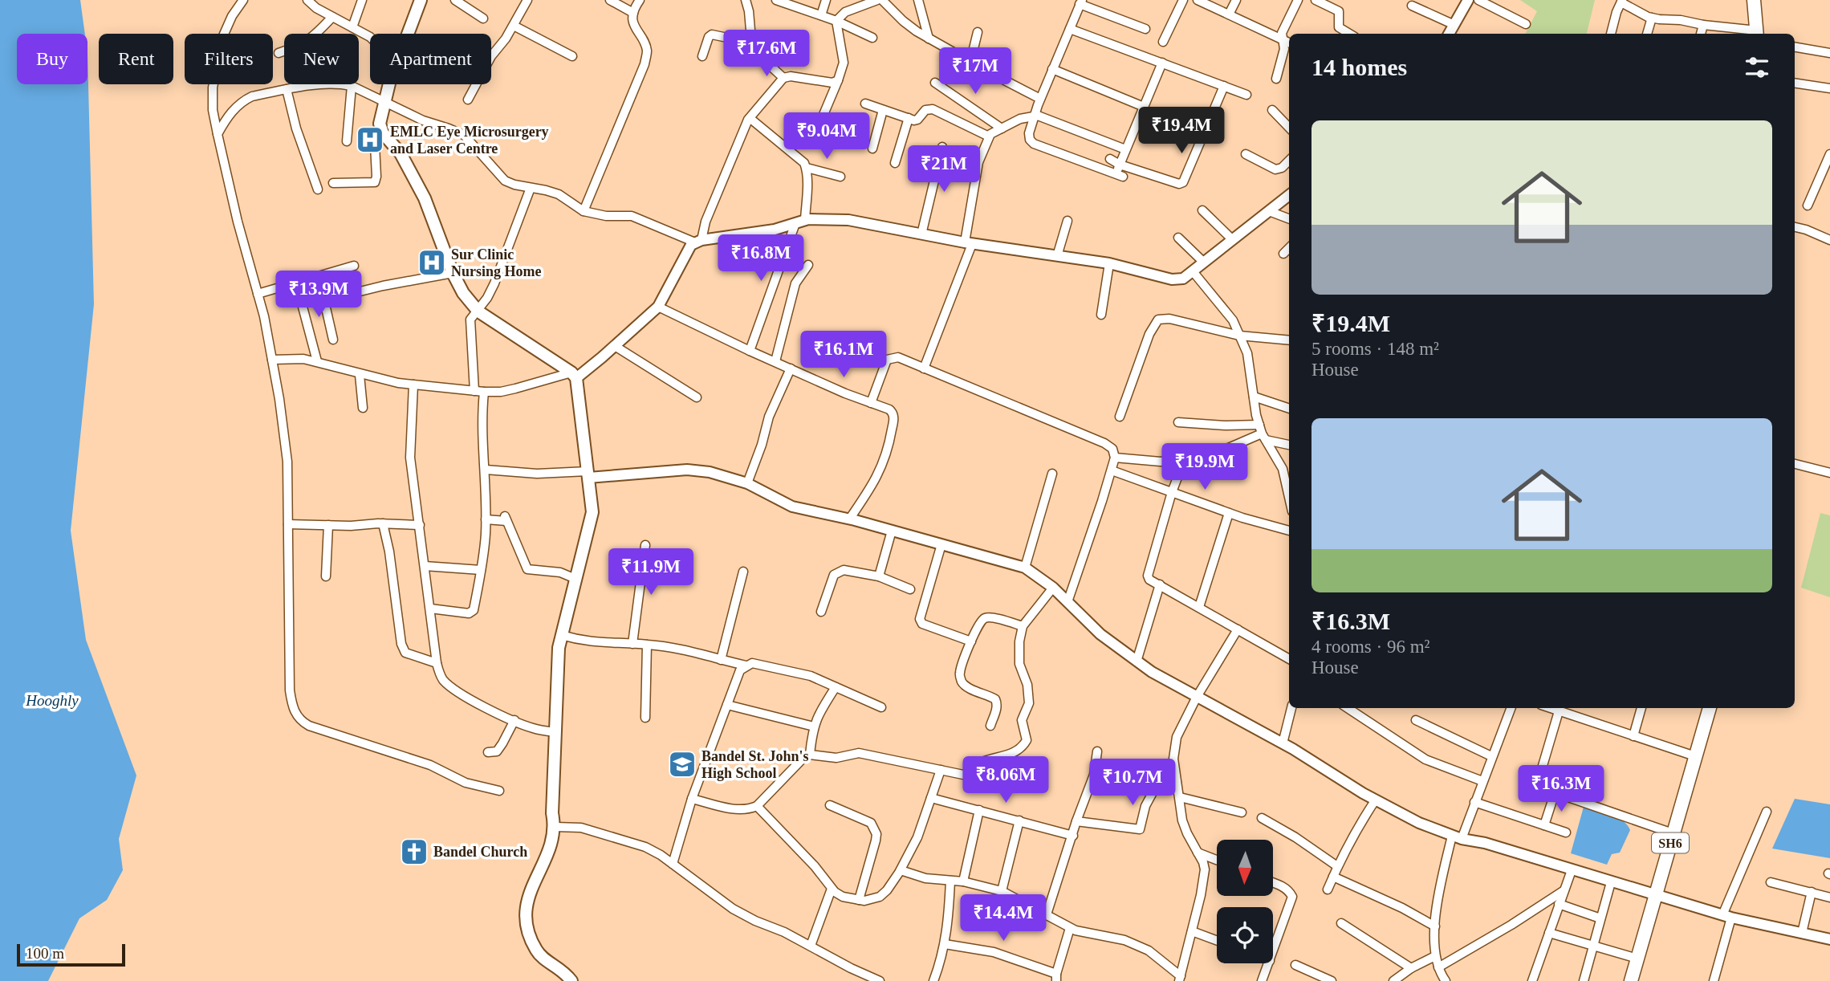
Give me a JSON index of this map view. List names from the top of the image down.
{
  "streets": {
    "main road": ["SH6"]
  },
  "water": ["Hooghly"],
  "places": {
    "hospital": ["EMLC Eye Microsurgery and Laser Centre", "Sur Clinic Nursing Home"],
    "school or university": ["Bandel St. John's High School"],
    "church": ["Bandel Church"]
  },
  "scale_bar": "100 m",
  "north": "bottom",
  "page": {
    "price": [
      "₹17.6M",
      "₹17M",
      "₹19.4M",
      "₹9.04M",
      "₹21M",
      "₹16.8M",
      "₹13.9M",
      "₹16.1M",
      "₹19.9M",
      "₹11.9M",
      "₹8.06M",
      "₹10.7M",
      "₹16.3M",
      "₹14.4M"
    ],
    "chip": [
      "Buy",
      "Rent",
      "Filters",
      "New",
      "Apartment"
    ],
    "heading": "14 homes",
    "list": [
      {
        "name": "₹19.4M",
        "note": "5 rooms · 148 m² · House"
      },
      {
        "name": "₹16.3M",
        "note": "4 rooms · 96 m² · House"
      }
    ],
    "scale": "100 m"
  }
}
